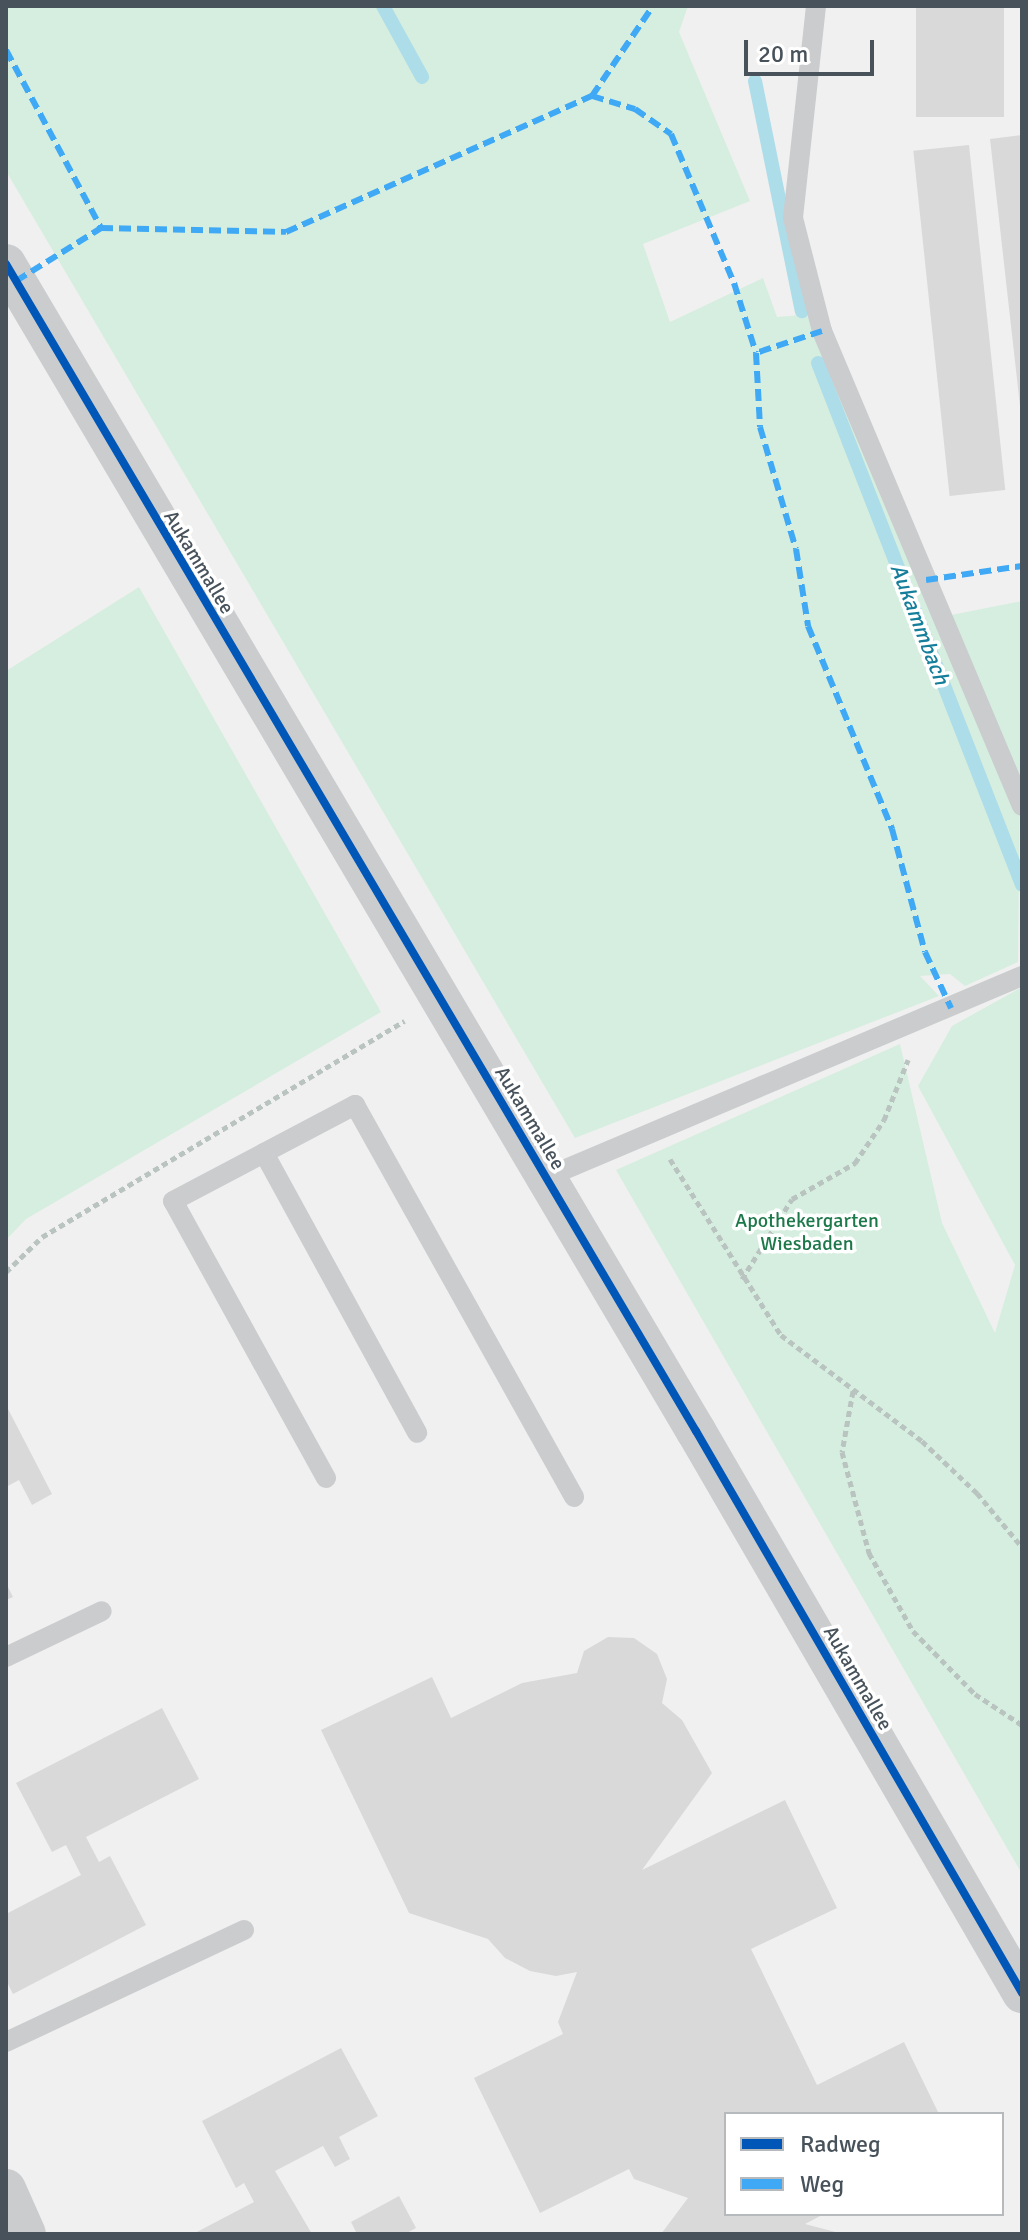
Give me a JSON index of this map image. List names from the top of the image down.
{
  "streets": {
    "street": ["Aukammallee"]
  },
  "water": ["Aukammbach"],
  "parks": ["Apothekergarten Wiesbaden"],
  "legend": ["Radweg", "Weg"],
  "scale_bar": "20 m"
}
